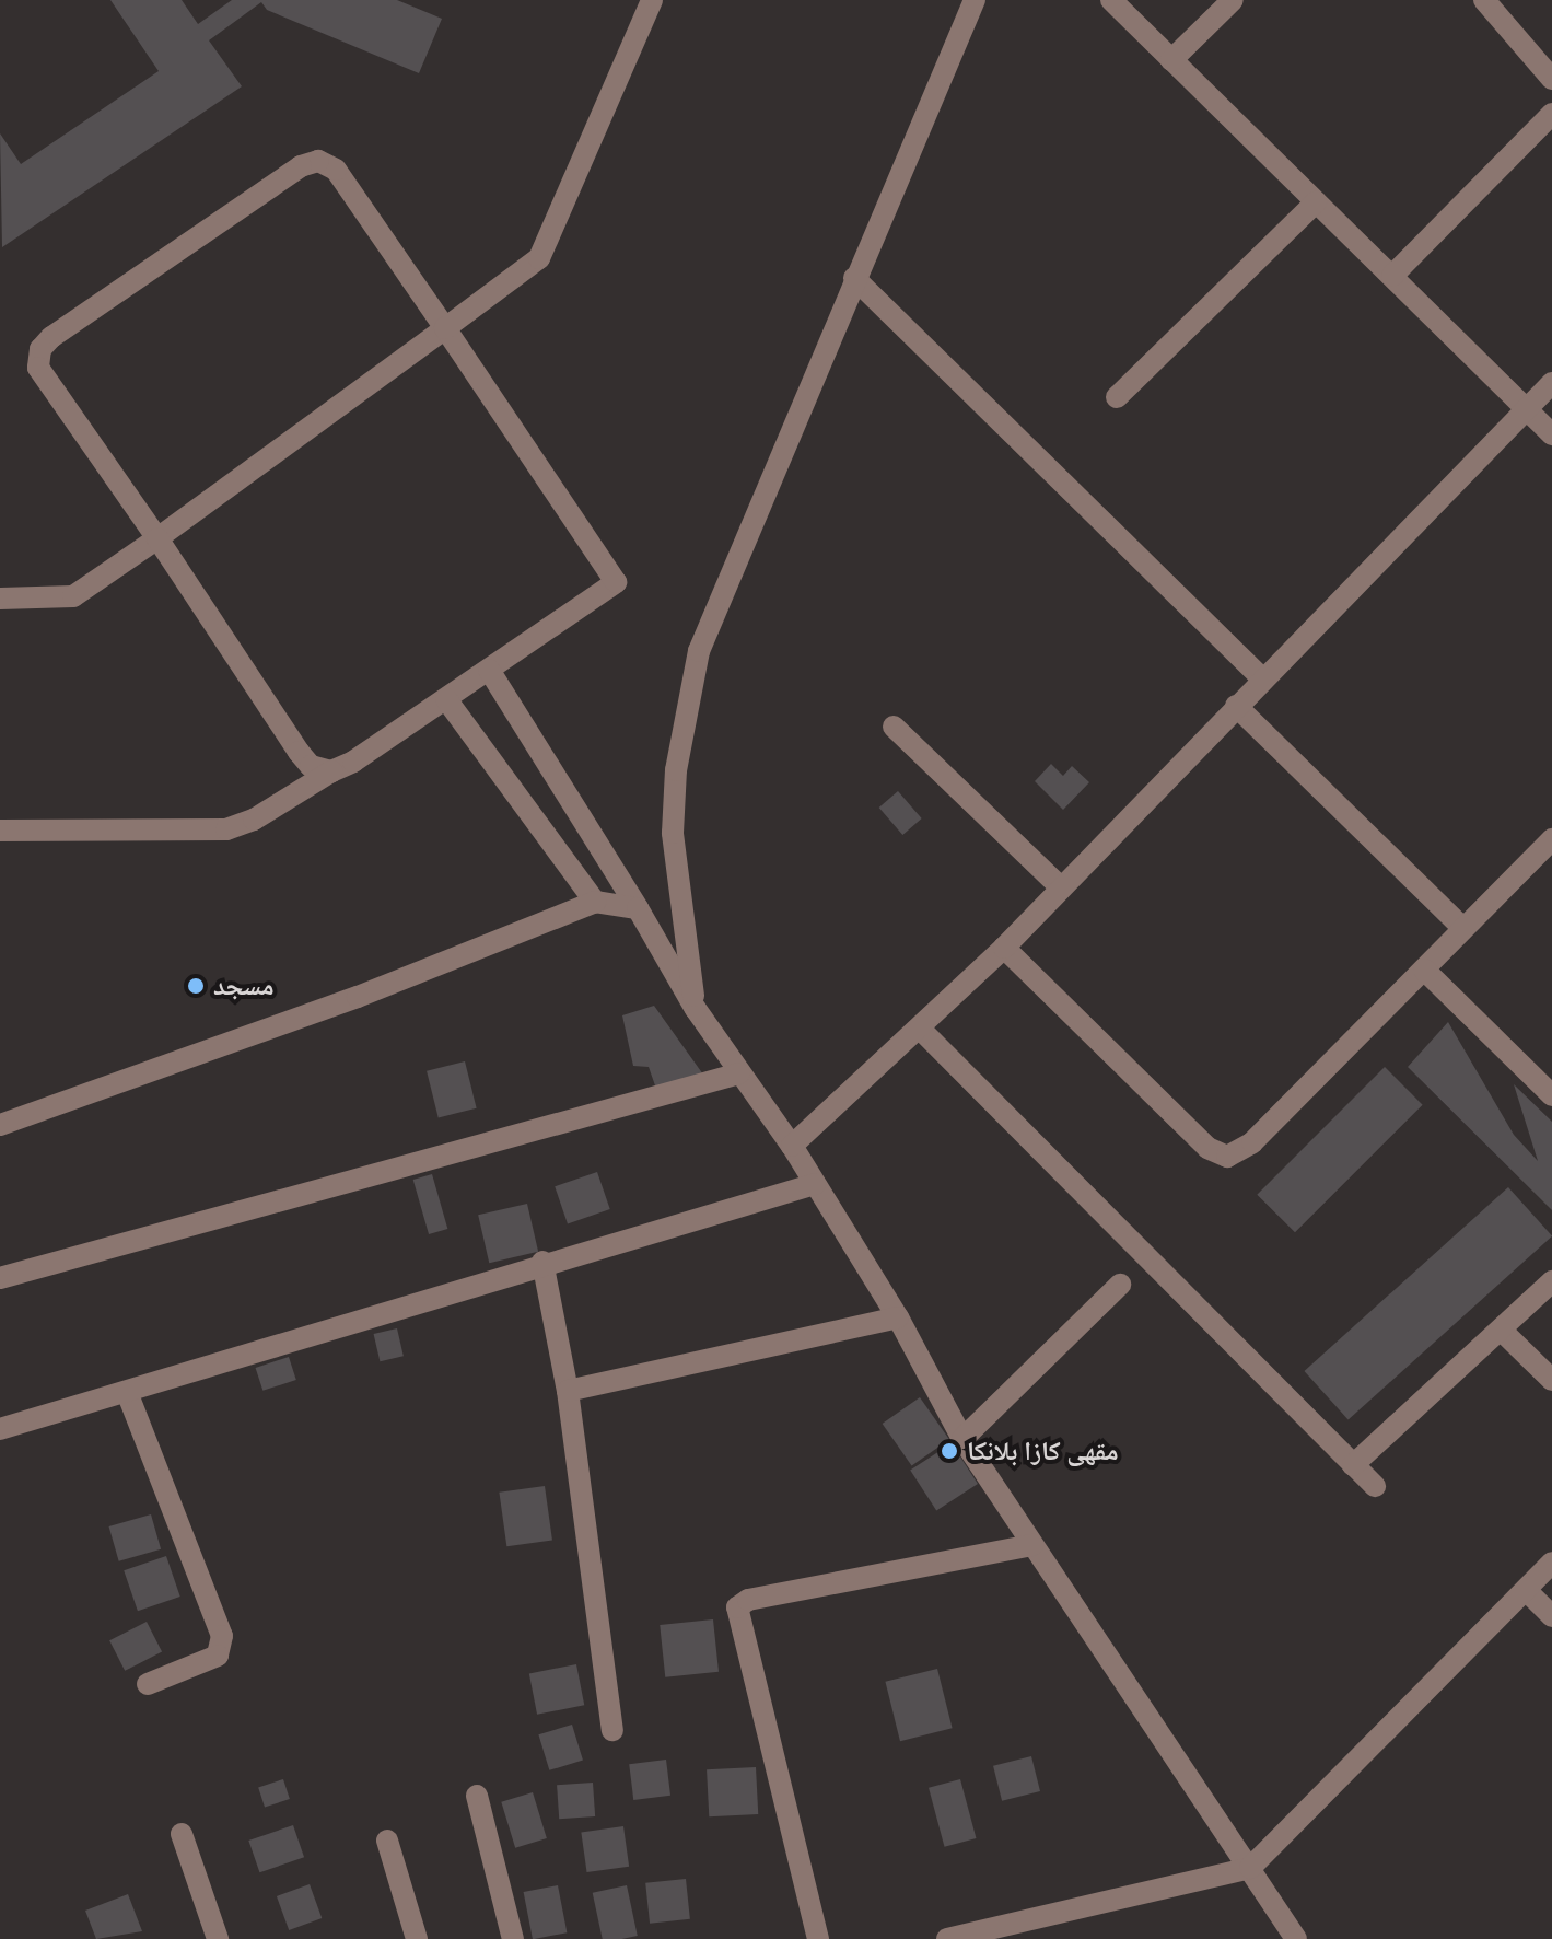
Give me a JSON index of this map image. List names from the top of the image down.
{
  "places": ["مسجد", "مقهى كازا بلانكا"]
}
